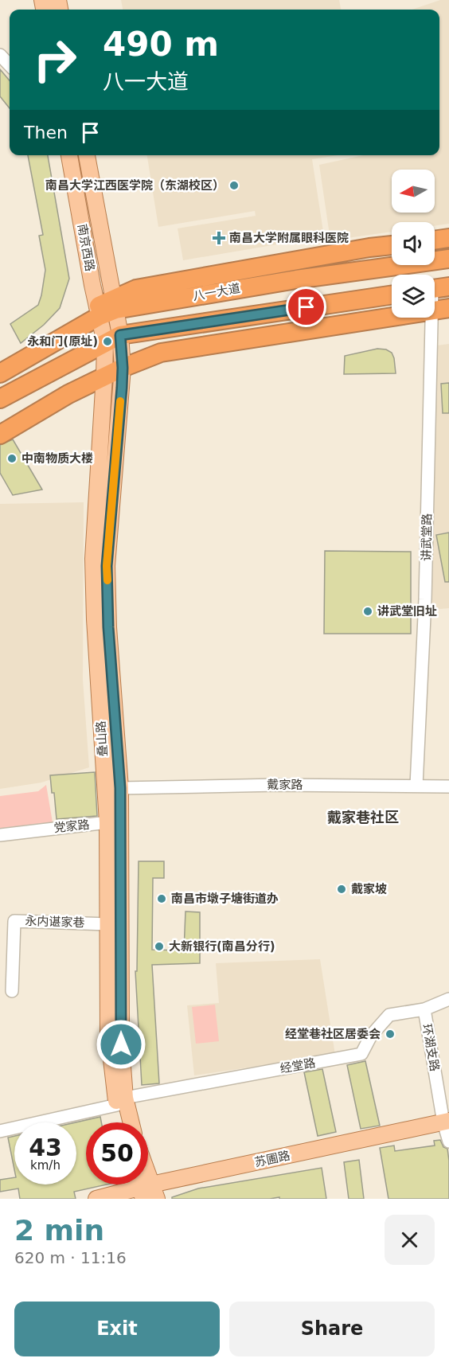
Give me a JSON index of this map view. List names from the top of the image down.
{
  "streets": {
    "highway": ["八一大道"],
    "main road": ["南京西路", "叠山路", "苏圃路"],
    "street": [
      "讲武堂路",
      "戴家路",
      "党家路",
      "永内谌家巷",
      "环湖支路",
      "经堂路"
    ]
  },
  "crossings": [
    ["南京西路", "八一大道"],
    ["南京西路", "叠山路"],
    ["讲武堂路", "戴家路"],
    ["叠山路", "戴家路"],
    ["叠山路", "党家路"],
    ["叠山路", "永内谌家巷"],
    ["叠山路", "经堂路"],
    ["戴家路", "党家路"],
    ["环湖支路", "经堂路"],
    ["环湖支路", "苏圃路"]
  ],
  "districts": ["戴家巷社区"],
  "places": {
    "other": [
      "南昌大学江西医学院（东湖校区）",
      "永和门(原址)",
      "中南物质大楼",
      "讲武堂旧址",
      "戴家坡",
      "南昌市墩子塘街道办",
      "大新银行(南昌分行)",
      "经堂巷社区居委会"
    ],
    "health": ["南昌大学附属眼科医院"]
  },
  "north": "left",
  "page": {
    "turn": ["490 m", "八一大道"],
    "then": "Then",
    "speed": "43 km/h",
    "limit": "50",
    "heading": ["2 min", "620 m · 11:16"],
    "buttons": ["Exit", "Share"]
  }
}
